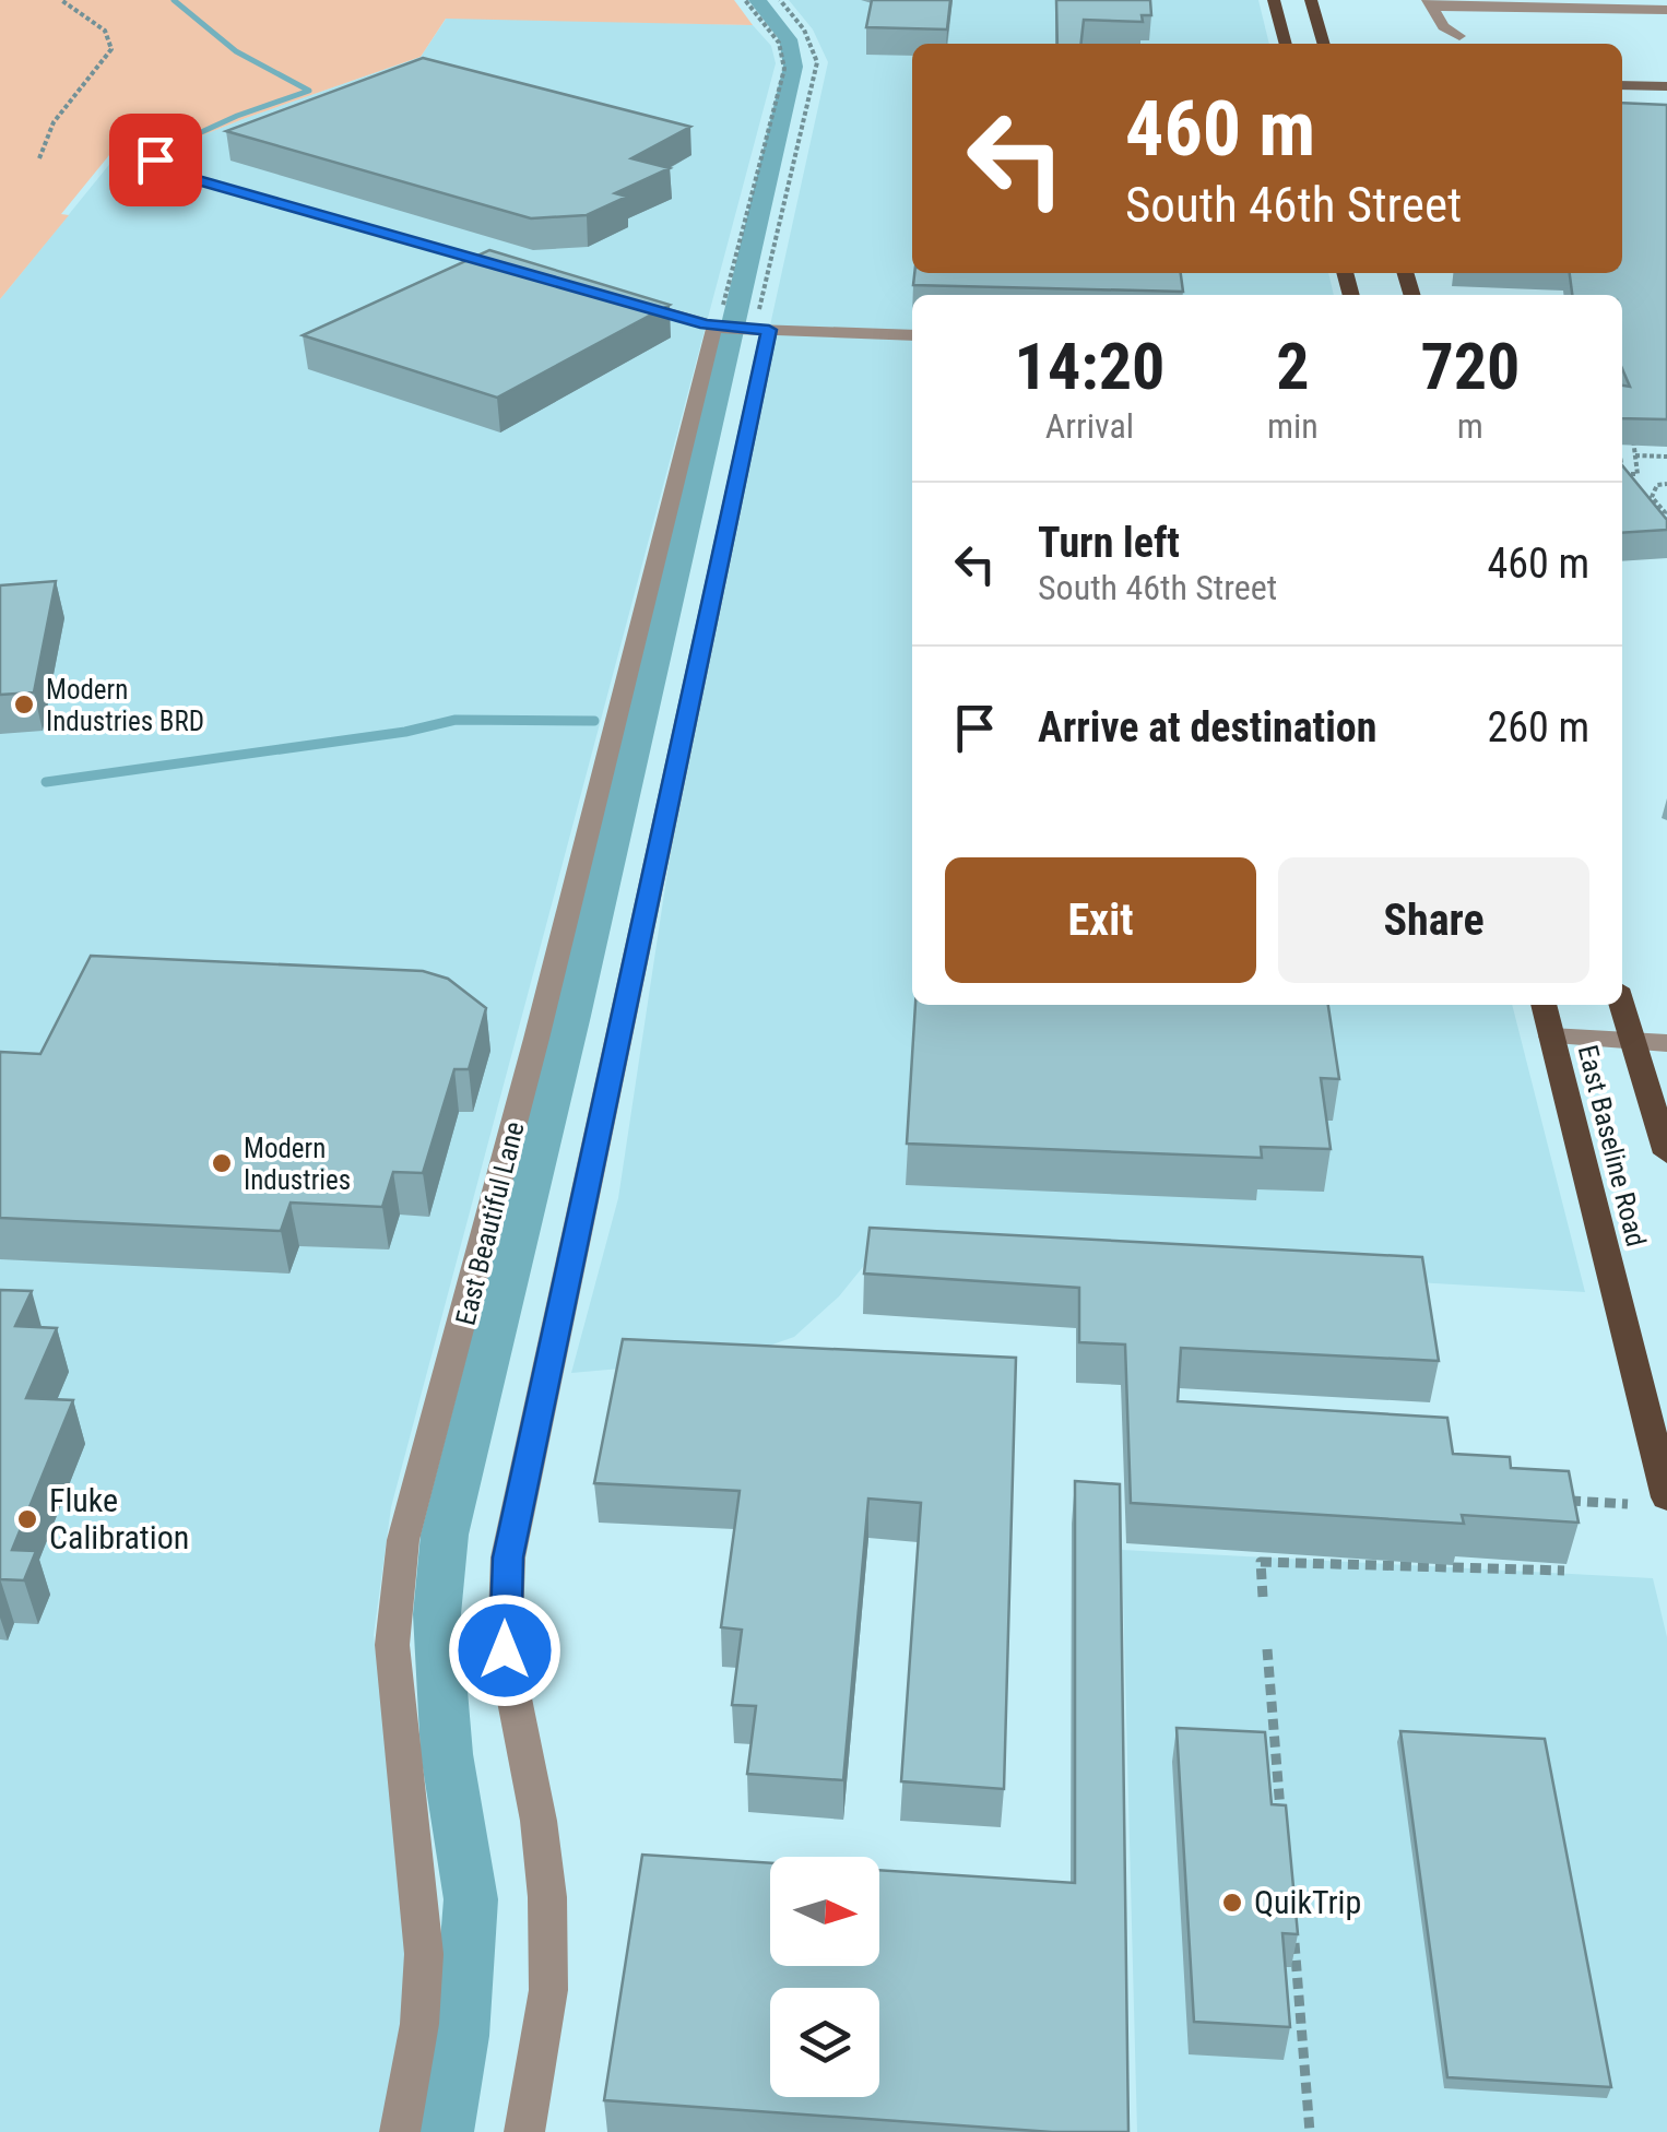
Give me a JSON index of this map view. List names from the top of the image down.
{
  "streets": {
    "main road": ["East Baseline Road"],
    "street": ["East Beautiful Lane"]
  },
  "places": [
    "Modern Industries BRD",
    "Modern Industries",
    "Fluke Calibration",
    "QuikTrip"
  ],
  "north": "right",
  "page": {
    "turn": ["460 m", "South 46th Street"],
    "eta": [
      "14:20",
      "Arrival",
      "2",
      "min",
      "720",
      "m"
    ],
    "list": [
      {
        "name": "Turn left",
        "note": "South 46th Street",
        "value": "460 m"
      },
      {
        "name": "Arrive at destination",
        "value": "260 m"
      }
    ],
    "buttons": ["Exit", "Share"]
  }
}
